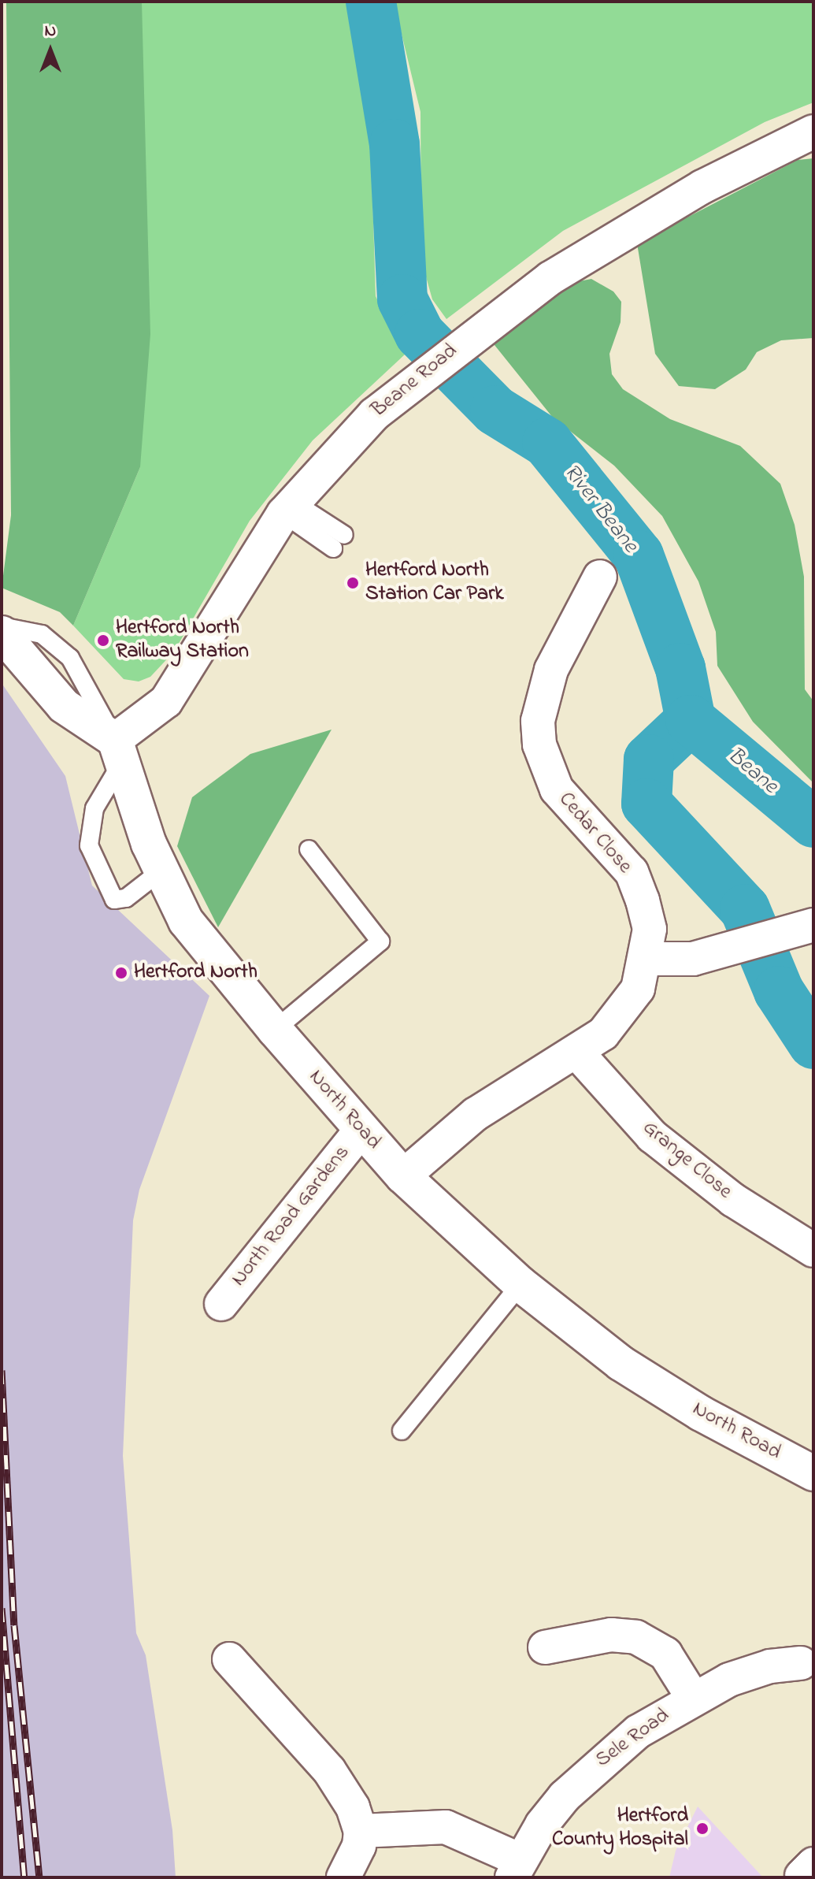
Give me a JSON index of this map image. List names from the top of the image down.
{
  "streets": {
    "main road": ["North Road"],
    "street": [
      "Beane Road",
      "Cedar Close",
      "Grange Close",
      "North Road Gardens",
      "Sele Road"
    ]
  },
  "crossings": [
    ["Beane Road", "North Road"],
    ["Cedar Close", "North Road"],
    ["Cedar Close", "Grange Close"],
    ["North Road", "North Road Gardens"]
  ],
  "water": ["River Beane", "Beane"],
  "places": [
    "Hertford North Station Car Park",
    "Hertford North Railway Station",
    "Hertford North",
    "Hertford County Hospital"
  ],
  "north": "top"
}
